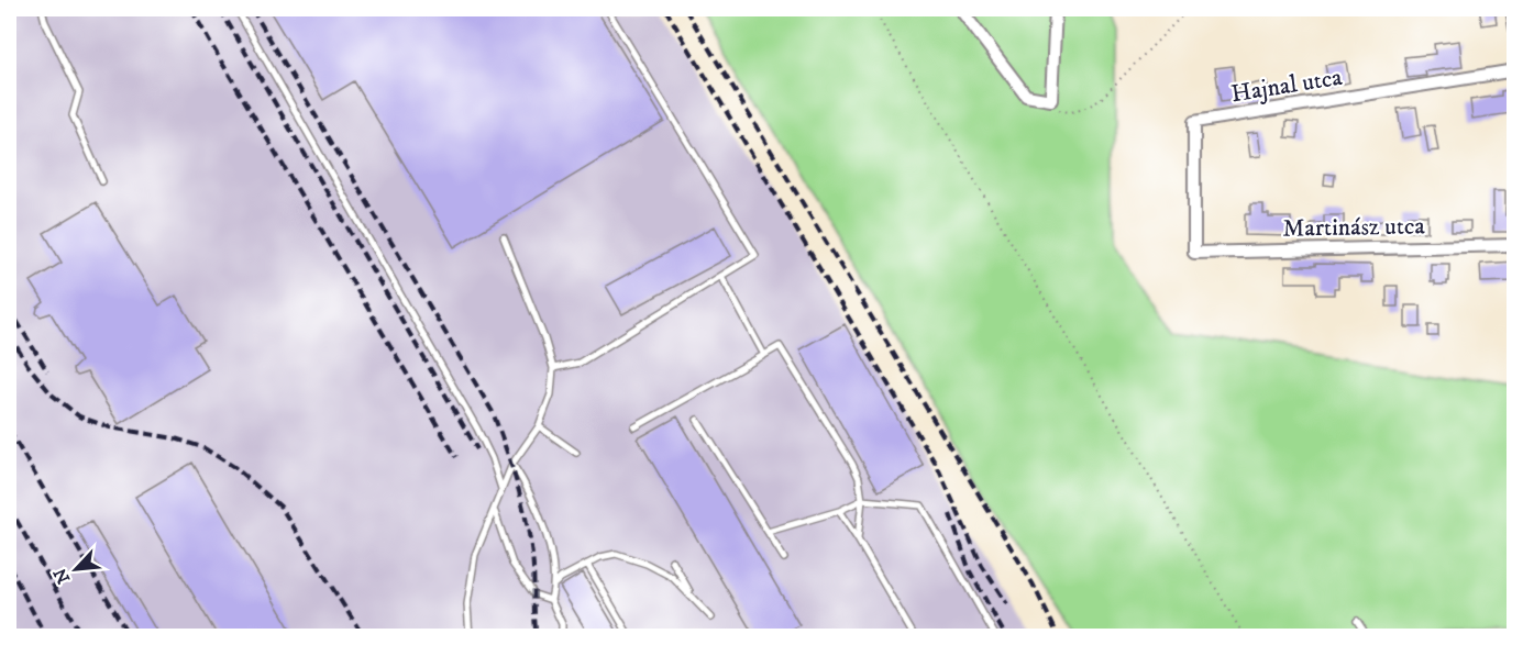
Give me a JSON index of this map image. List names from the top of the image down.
{
  "streets": {
    "street": ["Hajnal utca", "Martinász utca"]
  },
  "crossings": [
    ["Hajnal utca", "Martinász utca"]
  ],
  "north": "bottom left"
}
